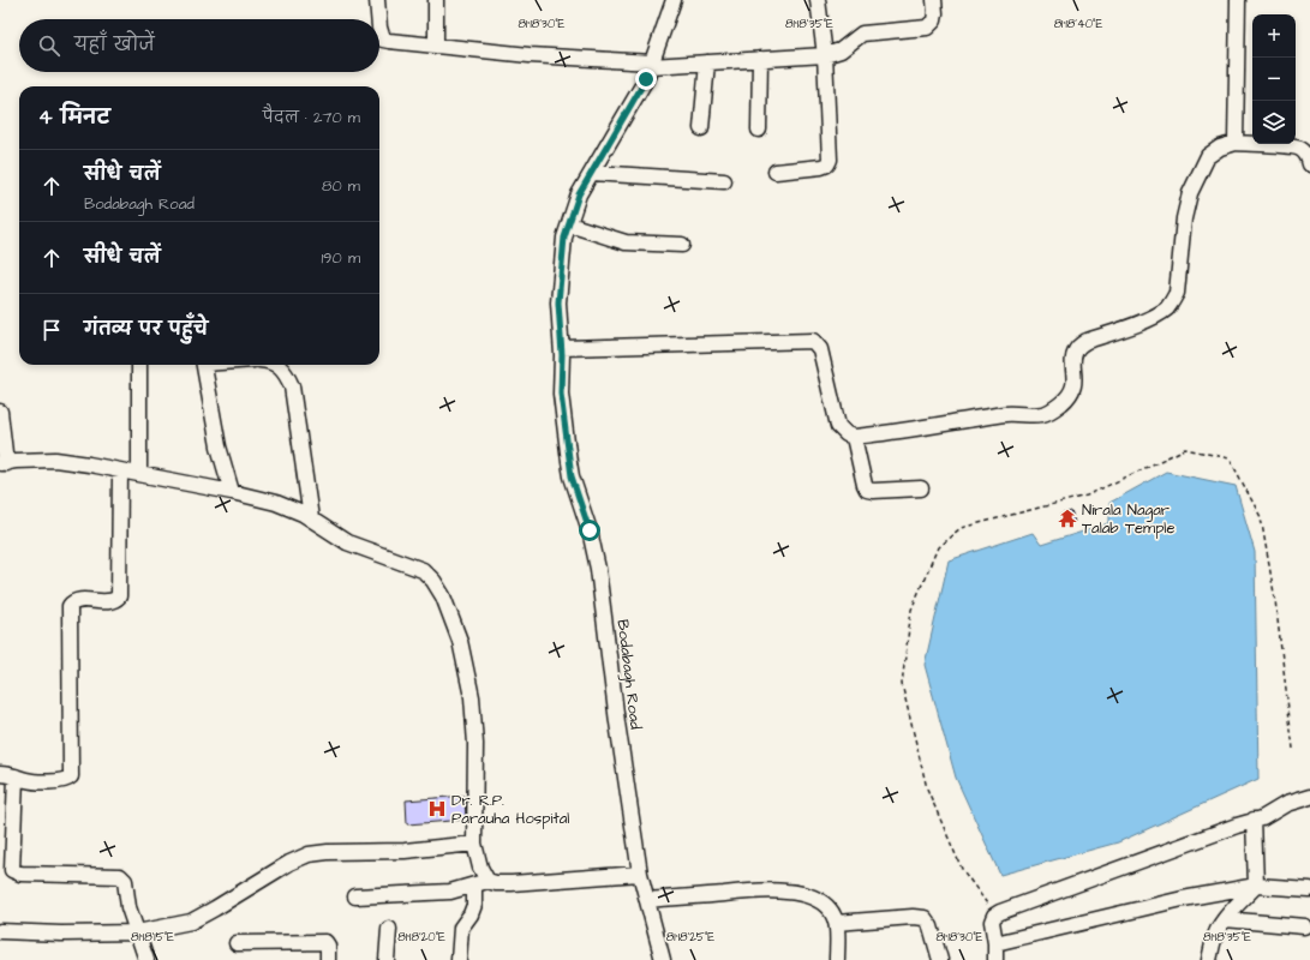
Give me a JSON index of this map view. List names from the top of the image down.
{
  "streets": {
    "street": ["Bodabagh Road"]
  },
  "places": {
    "temple": ["Nirala Nagar Talab Temple"],
    "hospital": ["Dr. R.P. Parauha Hospital"]
  },
  "page": {
    "map_buttons": ["+", "−"],
    "search": "यहाँ खोजें",
    "heading": ["4 मिनट", "पैदल · 270 m"],
    "list": [
      ["सीधे चलें", "Bodabagh Road", "80 m"],
      ["सीधे चलें", "190 m"],
      "गंतव्य पर पहुँचे"
    ]
  },
  "coordinates": [
    "81°18'30\"E",
    "81°18'40\"E",
    "81°18'35\"E",
    "81°18'15\"E",
    "81°18'20\"E",
    "81°18'25\"E"
  ]
}
